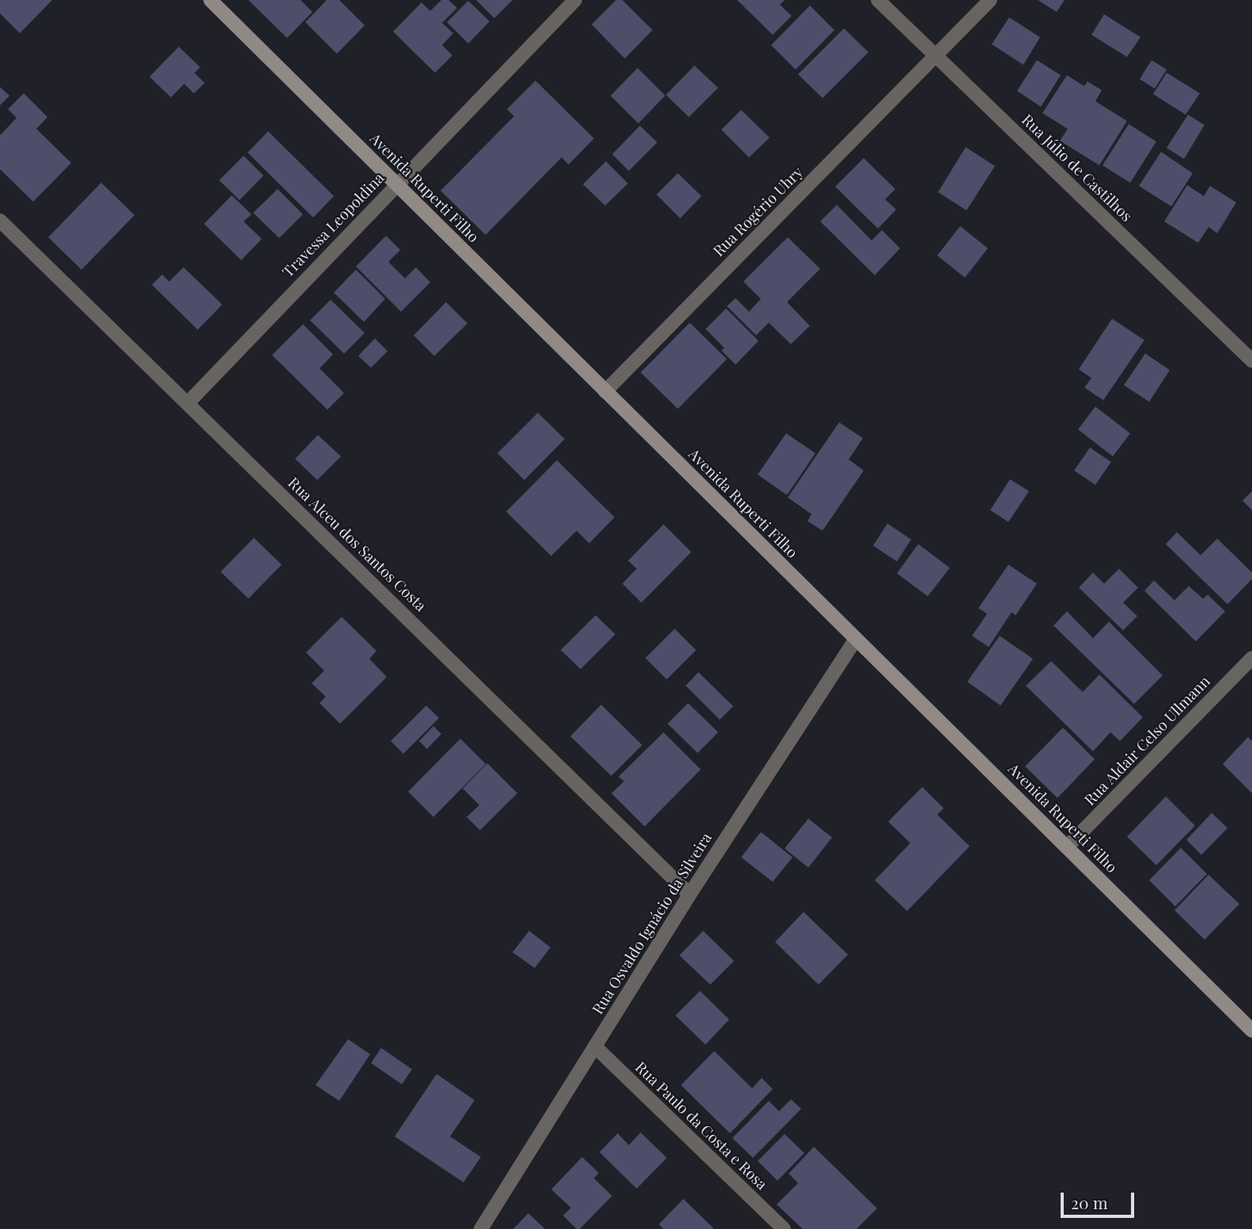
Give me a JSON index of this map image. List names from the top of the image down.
{
  "streets": {
    "main road": ["Avenida Ruperti Filho"],
    "street": [
      "Rua Júlio de Castilhos",
      "Rua Rogério Uhry",
      "Travessa Leopoldina",
      "Rua Alceu dos Santos Costa",
      "Rua Aldair Celso Ullmann",
      "Rua Osvaldo Ignácio da Silveira",
      "Rua Paulo da Costa e Rosa"
    ]
  },
  "crossings": [
    ["Rua Júlio de Castilhos", "Rua Rogério Uhry"],
    ["Avenida Ruperti Filho", "Rua Rogério Uhry"],
    ["Avenida Ruperti Filho", "Travessa Leopoldina"],
    ["Avenida Ruperti Filho", "Rua Aldair Celso Ullmann"],
    ["Avenida Ruperti Filho", "Rua Osvaldo Ignácio da Silveira"],
    ["Travessa Leopoldina", "Rua Alceu dos Santos Costa"],
    ["Rua Alceu dos Santos Costa", "Rua Osvaldo Ignácio da Silveira"],
    ["Rua Osvaldo Ignácio da Silveira", "Rua Paulo da Costa e Rosa"]
  ],
  "scale_bar": "20 m"
}
